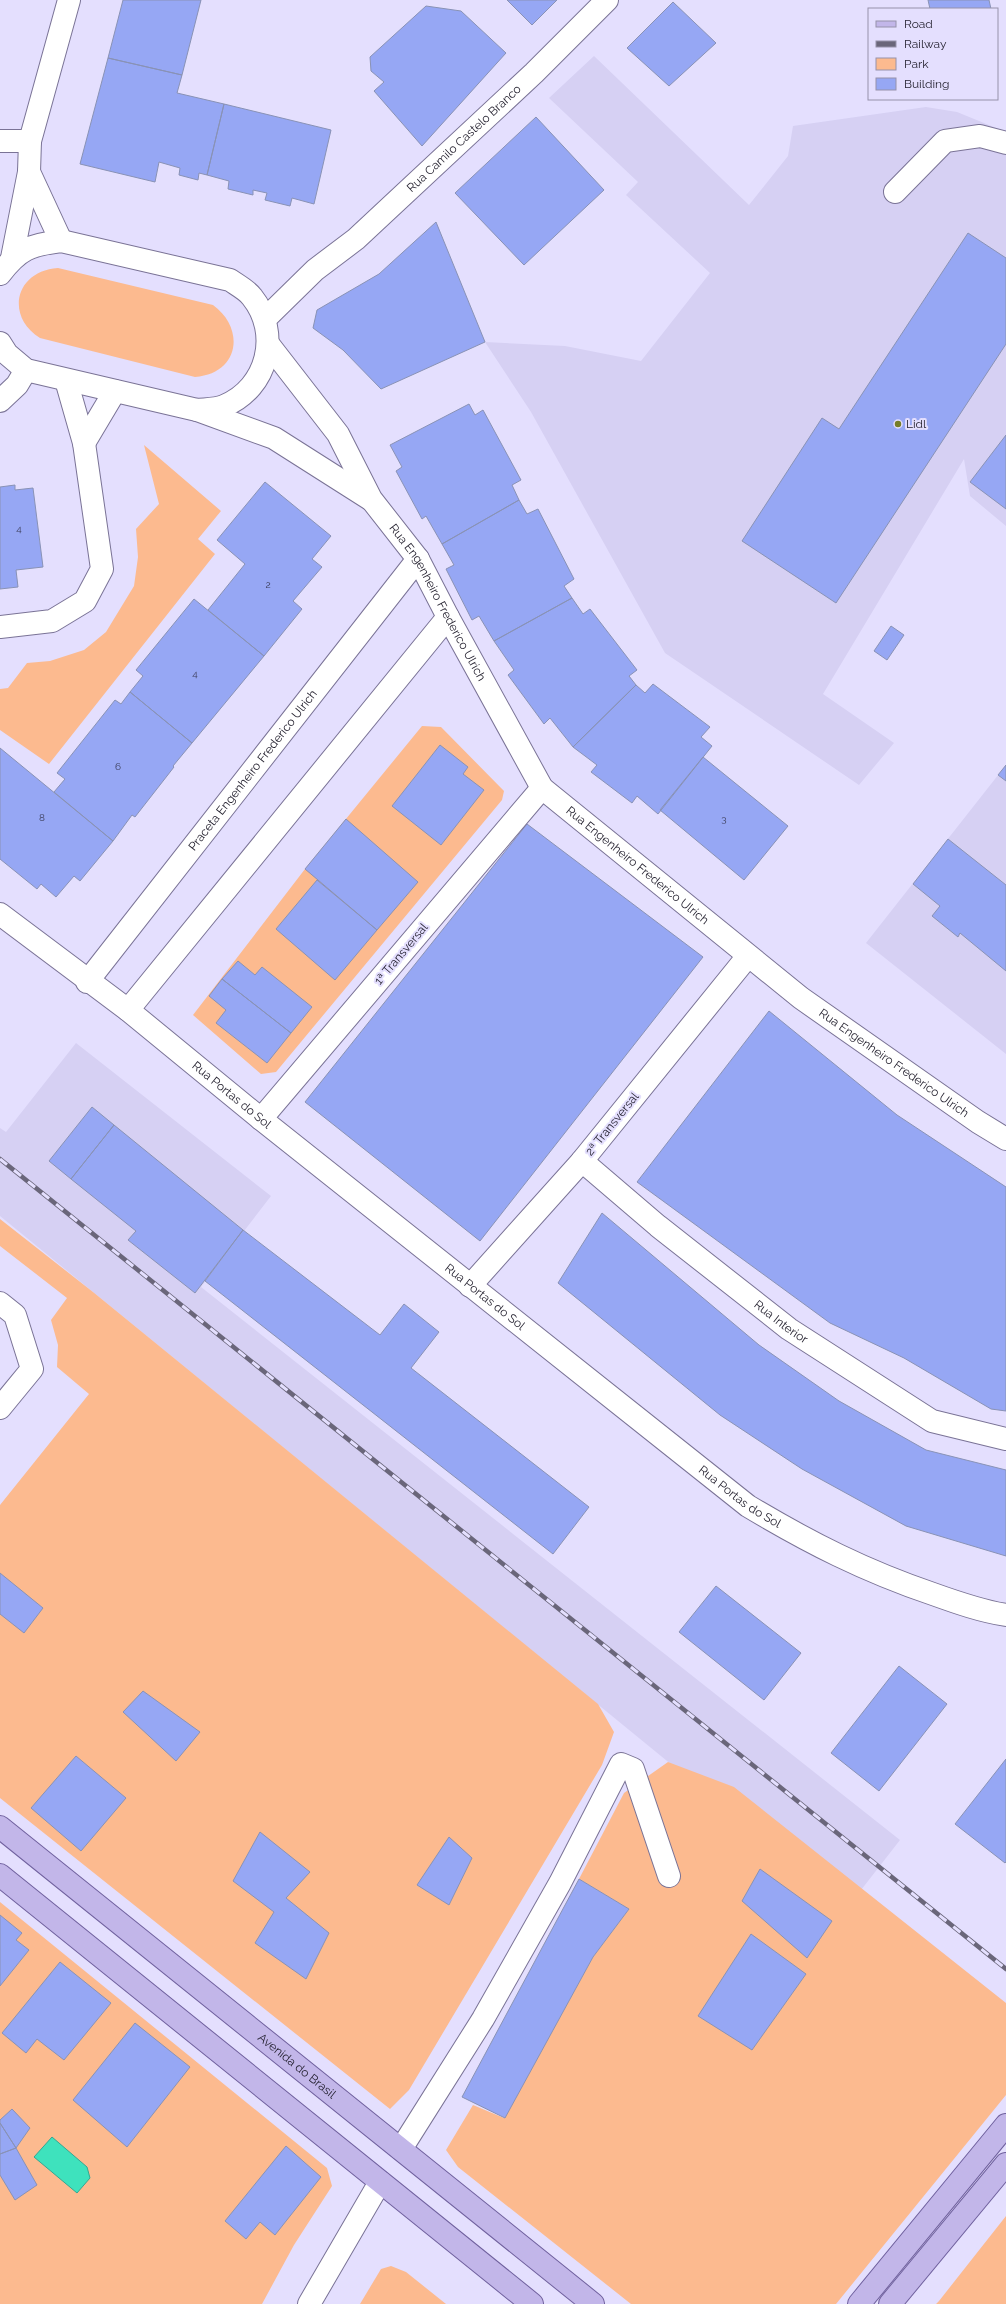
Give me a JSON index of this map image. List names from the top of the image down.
{
  "streets": {
    "main road": ["Avenida do Brasil"],
    "street": [
      "Rua Camilo Castelo Branco",
      "Rua Engenheiro Frederico Ulrich",
      "Praceta Engenheiro Frederico Ulrich",
      "1ª Transversal",
      "Rua Portas do Sol",
      "2ª Transversal",
      "Rua Interior"
    ]
  },
  "crossings": [
    ["Rua Engenheiro Frederico Ulrich", "Praceta Engenheiro Frederico Ulrich"],
    ["Rua Engenheiro Frederico Ulrich", "1ª Transversal"],
    ["Rua Engenheiro Frederico Ulrich", "2ª Transversal"],
    ["Praceta Engenheiro Frederico Ulrich", "Rua Portas do Sol"],
    ["1ª Transversal", "Rua Portas do Sol"],
    ["Rua Portas do Sol", "2ª Transversal"],
    ["2ª Transversal", "Rua Interior"]
  ],
  "places": ["Lidl"],
  "house_numbers": [
    "4",
    "2",
    "4",
    "6",
    "8",
    "3"
  ],
  "legend": [
    "Road",
    "Railway",
    "Park",
    "Building"
  ]
}
